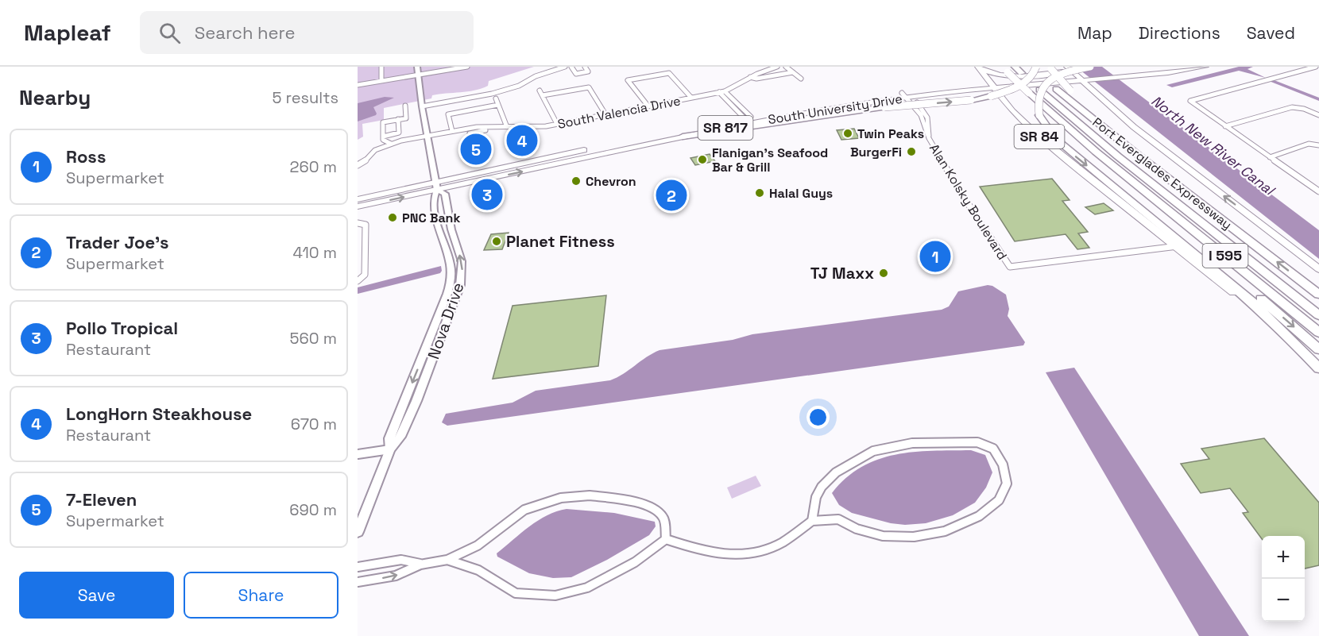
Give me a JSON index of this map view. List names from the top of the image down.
{
  "streets": {
    "highway": ["Port Everglades Expressway", "I 595"],
    "main road": ["South University Drive", "SR 817", "SR 84"],
    "street": ["South Valencia Drive", "Alan Kolsky Boulevard", "Nova Drive"]
  },
  "crossings": [
    ["South University Drive", "SR 84"],
    ["South University Drive", "Alan Kolsky Boulevard"],
    ["South University Drive", "Nova Drive"],
    ["South Valencia Drive", "Nova Drive"],
    ["SR 84", "Alan Kolsky Boulevard"]
  ],
  "water": ["North New River Canal"],
  "places": [
    "Twin Peaks",
    "BurgerFi",
    "Flanigan's Seafood Bar & Grill",
    "Chevron",
    "Halal Guys",
    "PNC Bank",
    "Planet Fitness",
    "TJ Maxx"
  ],
  "page": {
    "header": "Mapleaf",
    "search": "Search here",
    "nav": ["Map", "Directions", "Saved"],
    "heading": ["Nearby", "5 results"],
    "pins": [
      "4",
      "5",
      "3",
      "2",
      "1"
    ],
    "list": [
      {
        "mark": "1",
        "name": "Ross",
        "note": "Supermarket",
        "value": "260 m"
      },
      {
        "mark": "2",
        "name": "Trader Joe's",
        "note": "Supermarket",
        "value": "410 m"
      },
      {
        "mark": "3",
        "name": "Pollo Tropical",
        "note": "Restaurant",
        "value": "560 m"
      },
      {
        "mark": "4",
        "name": "LongHorn Steakhouse",
        "note": "Restaurant",
        "value": "670 m"
      },
      {
        "mark": "5",
        "name": "7-Eleven",
        "note": "Supermarket",
        "value": "690 m"
      }
    ],
    "map_buttons": ["+", "−"],
    "buttons": ["Save", "Share"]
  }
}
